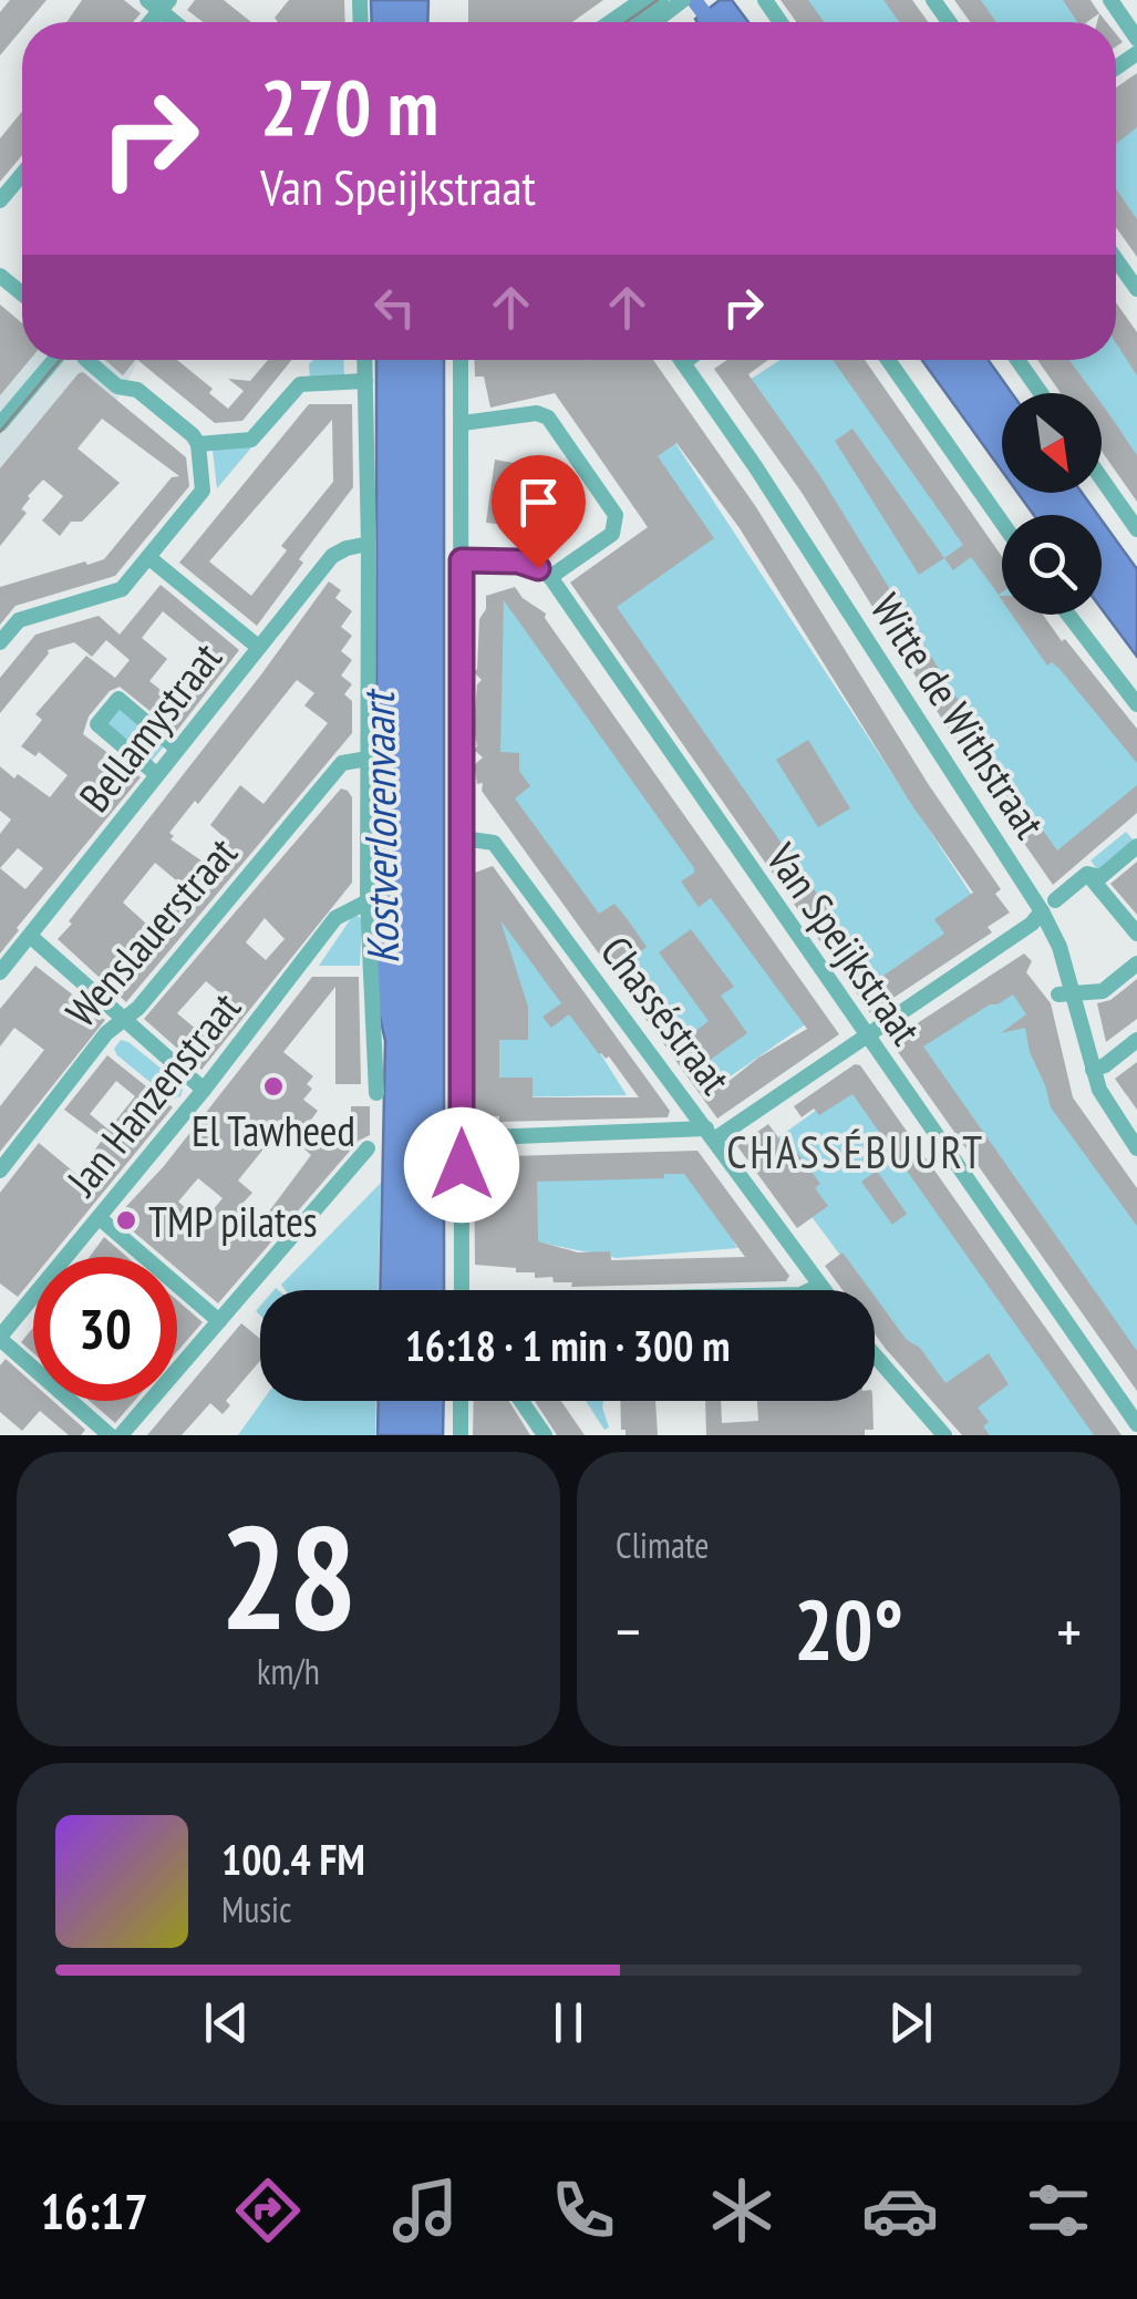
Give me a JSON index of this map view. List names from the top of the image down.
{
  "streets": {
    "street": [
      "Witte de Withstraat",
      "Bellamystraat",
      "Wenslauerstraat",
      "Van Speijkstraat",
      "Chasséstraat",
      "Jan Hanzenstraat"
    ]
  },
  "districts": ["CHASSÉBUURT"],
  "water": ["Kostverlorenvaart"],
  "places": ["El Tawheed", "TMP pilates"],
  "north": "bottom right",
  "page": {
    "turn": ["270 m", "Van Speijkstraat"],
    "limit": "30",
    "trip": "16:18 · 1 min · 300 m",
    "tile": [
      ["28", "km/h"],
      "Climate"
    ],
    "heat": ["−", "20°", "+"],
    "song": ["100.4 FM", "Music"],
    "tabs": "16:17"
  }
}
